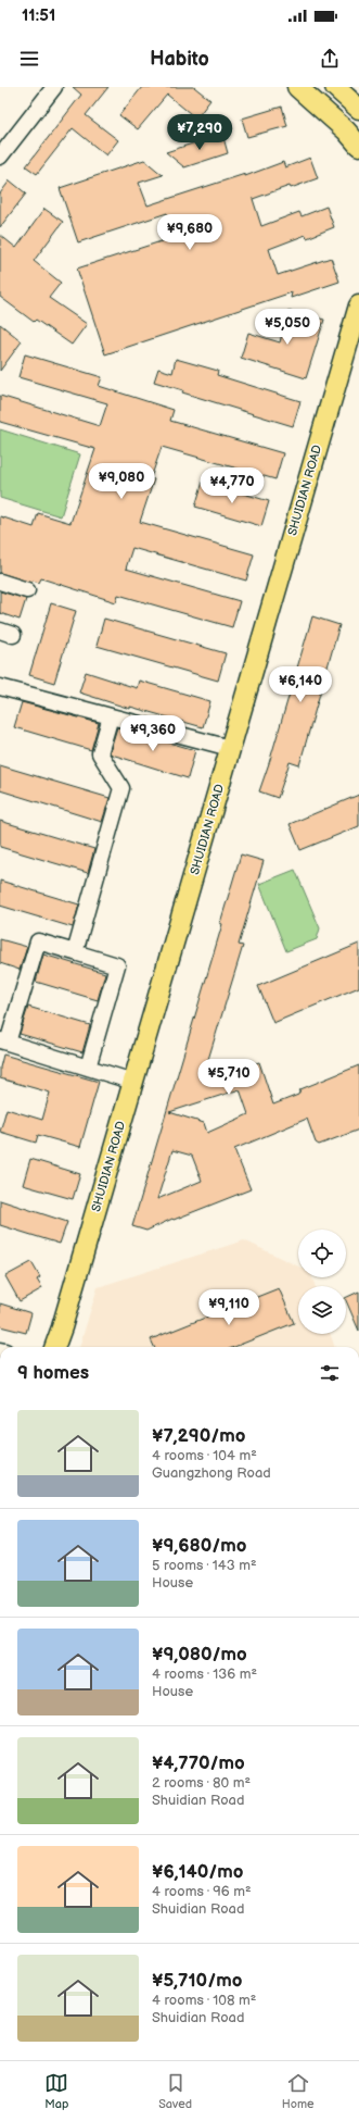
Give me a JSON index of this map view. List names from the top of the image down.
{
  "streets": {
    "main road": ["SHUIDIAN ROAD"]
  },
  "page": {
    "status": "11:51",
    "header": "Habito",
    "price": [
      "¥7,290",
      "¥9,680",
      "¥5,050",
      "¥9,080",
      "¥4,770",
      "¥6,140",
      "¥9,360",
      "¥5,710",
      "¥9,110"
    ],
    "heading": "9 homes",
    "list": [
      {
        "name": "¥7,290/mo",
        "note": "4 rooms · 104 m² · Guangzhong Road"
      },
      {
        "name": "¥9,680/mo",
        "note": "5 rooms · 143 m² · House"
      },
      {
        "name": "¥9,080/mo",
        "note": "4 rooms · 136 m² · House"
      },
      {
        "name": "¥4,770/mo",
        "note": "2 rooms · 80 m² · Shuidian Road"
      },
      {
        "name": "¥6,140/mo",
        "note": "4 rooms · 96 m² · Shuidian Road"
      },
      {
        "name": "¥5,710/mo",
        "note": "4 rooms · 108 m² · Shuidian Road"
      }
    ],
    "tabs": ["Map", "Saved", "Home"]
  }
}
